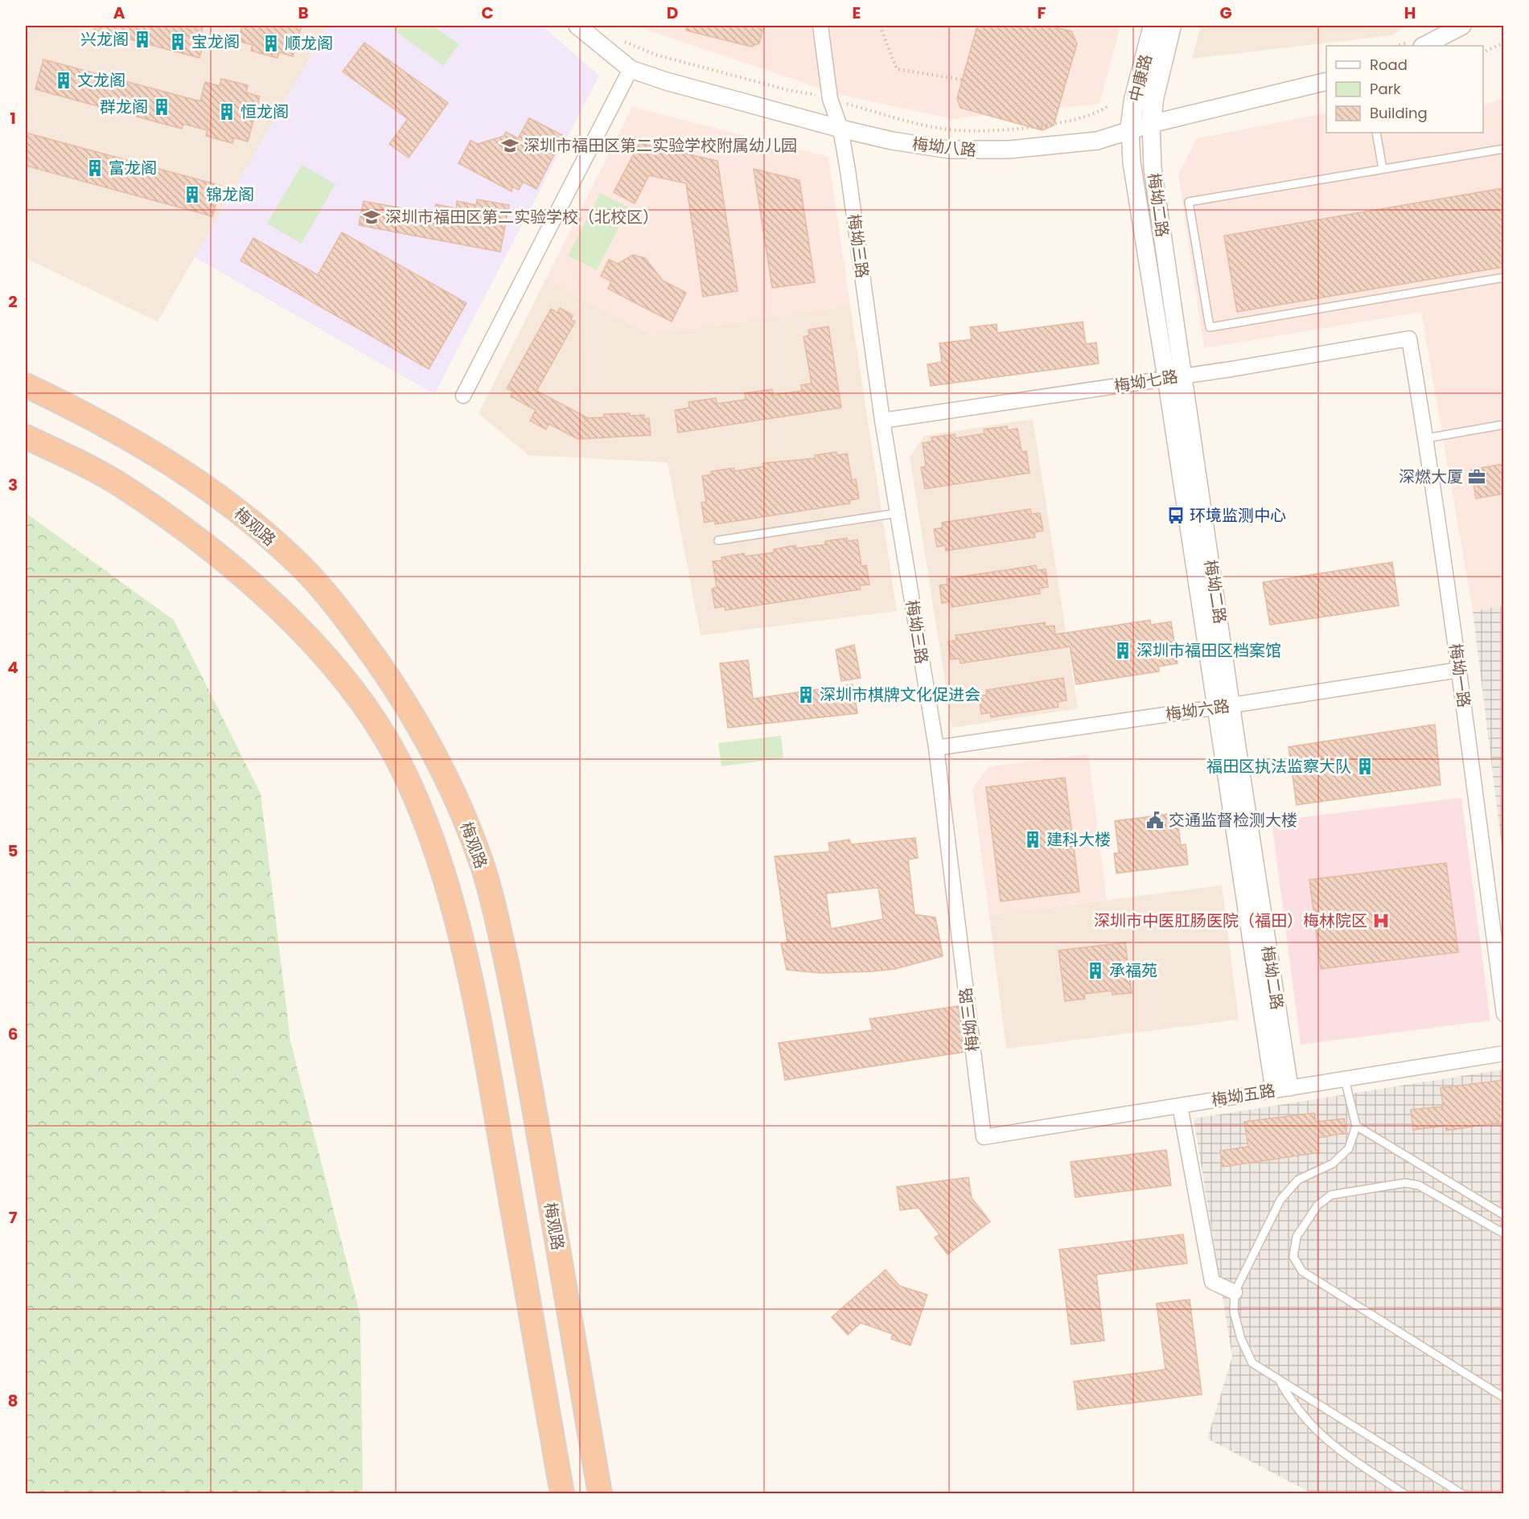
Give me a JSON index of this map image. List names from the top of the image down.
{
  "streets": {
    "highway": ["梅观路"],
    "main road": ["中康路"],
    "street": [
      "梅坳八路",
      "梅坳二路",
      "梅坳三路",
      "梅坳七路",
      "梅坳一路",
      "梅坳六路",
      "梅坳五路"
    ]
  },
  "crossings": [
    ["中康路", "梅坳八路"],
    ["中康路", "梅坳二路"],
    ["梅坳八路", "梅坳二路"],
    ["梅坳八路", "梅坳三路"],
    ["梅坳二路", "梅坳七路"],
    ["梅坳二路", "梅坳六路"],
    ["梅坳二路", "梅坳五路"],
    ["梅坳三路", "梅坳七路"],
    ["梅坳三路", "梅坳六路"],
    ["梅坳三路", "梅坳五路"],
    ["梅坳七路", "梅坳一路"],
    ["梅坳一路", "梅坳六路"]
  ],
  "places": {
    "building": [
      "兴龙阁",
      "宝龙阁",
      "顺龙阁",
      "文龙阁",
      "群龙阁",
      "恒龙阁",
      "富龙阁",
      "锦龙阁",
      "深圳市福田区档案馆",
      "深圳市棋牌文化促进会",
      "福田区执法监察大队",
      "建科大楼",
      "承福苑"
    ],
    "school or university": ["深圳市福田区第二实验学校附属幼儿园", "深圳市福田区第二实验学校（北校区）"],
    "office": ["深燃大厦"],
    "bus stop": ["环境监测中心"],
    "public building": ["交通监督检测大楼"],
    "hospital": ["深圳市中医肛肠医院（福田）梅林院区"]
  },
  "legend": ["Road", "Park", "Building"],
  "grid": {
    "columns": [
      "A",
      "B",
      "C",
      "D",
      "E",
      "F",
      "G",
      "H"
    ],
    "rows": [
      "1",
      "2",
      "3",
      "4",
      "5",
      "6",
      "7",
      "8"
    ]
  }
}
